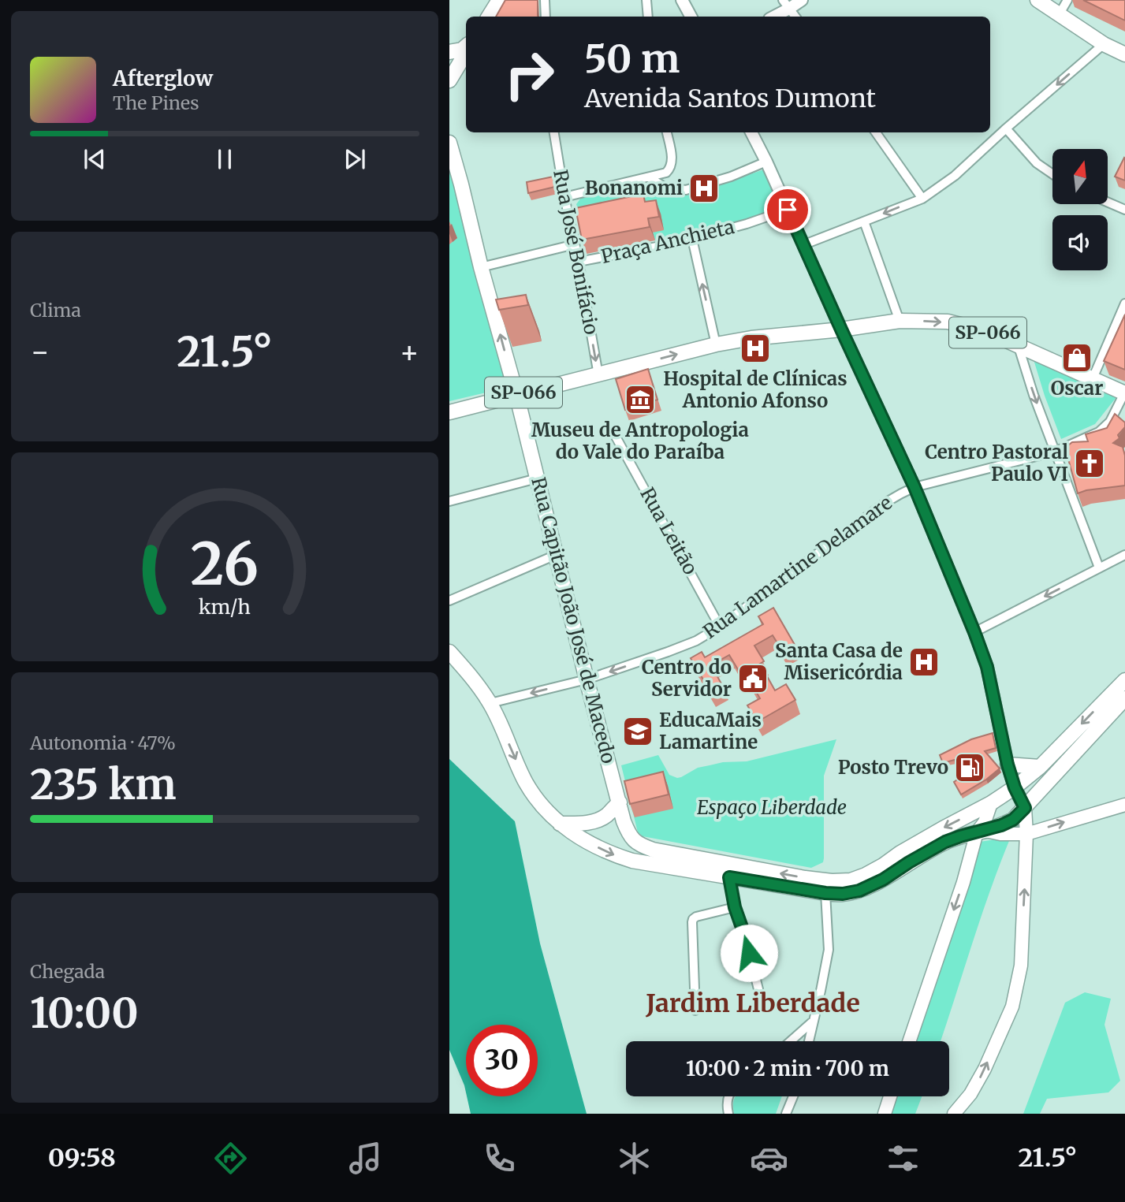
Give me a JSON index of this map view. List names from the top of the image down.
{
  "streets": {
    "main road": ["SP-066", "Rua Capitão João José de Macedo"],
    "street": [
      "Praça Anchieta",
      "Rua José Bonifácio",
      "Rua Leitão",
      "Rua Lamartine Delamare"
    ]
  },
  "crossings": [
    ["Praça Anchieta", "Rua José Bonifácio"],
    ["Rua José Bonifácio", "SP-066"],
    ["SP-066", "Rua Lamartine Delamare"],
    ["SP-066", "Rua Capitão João José de Macedo"],
    ["Rua Leitão", "Rua Lamartine Delamare"],
    ["Rua Lamartine Delamare", "Rua Capitão João José de Macedo"]
  ],
  "one_way": ["Rua José Bonifácio"],
  "districts": ["Jardim Liberdade"],
  "parks": ["Espaço Liberdade"],
  "places": {
    "hospital": ["Bonanomi", "Hospital de Clínicas Antonio Afonso", "Santa Casa de Misericórdia"],
    "shop": ["Oscar"],
    "museum": ["Museu de Antropologia do Vale do Paraíba"],
    "church": ["Centro Pastoral Paulo VI"],
    "public building": ["Centro do Servidor"],
    "school or university": ["EducaMais Lamartine"],
    "fuel station": ["Posto Trevo"]
  },
  "north": "top",
  "page": {
    "turn": ["50 m", "Avenida Santos Dumont"],
    "song": ["Afterglow", "The Pines"],
    "tile": [
      "Clima",
      ["Autonomia · 47%", "235 km"],
      ["Chegada", "10:00"]
    ],
    "heat": ["−", "21.5°", "+"],
    "limit": "30",
    "trip": "10:00 · 2 min · 700 m",
    "tabs": ["09:58", "21.5°"],
    "gauge": ["26", "km/h"]
  }
}
